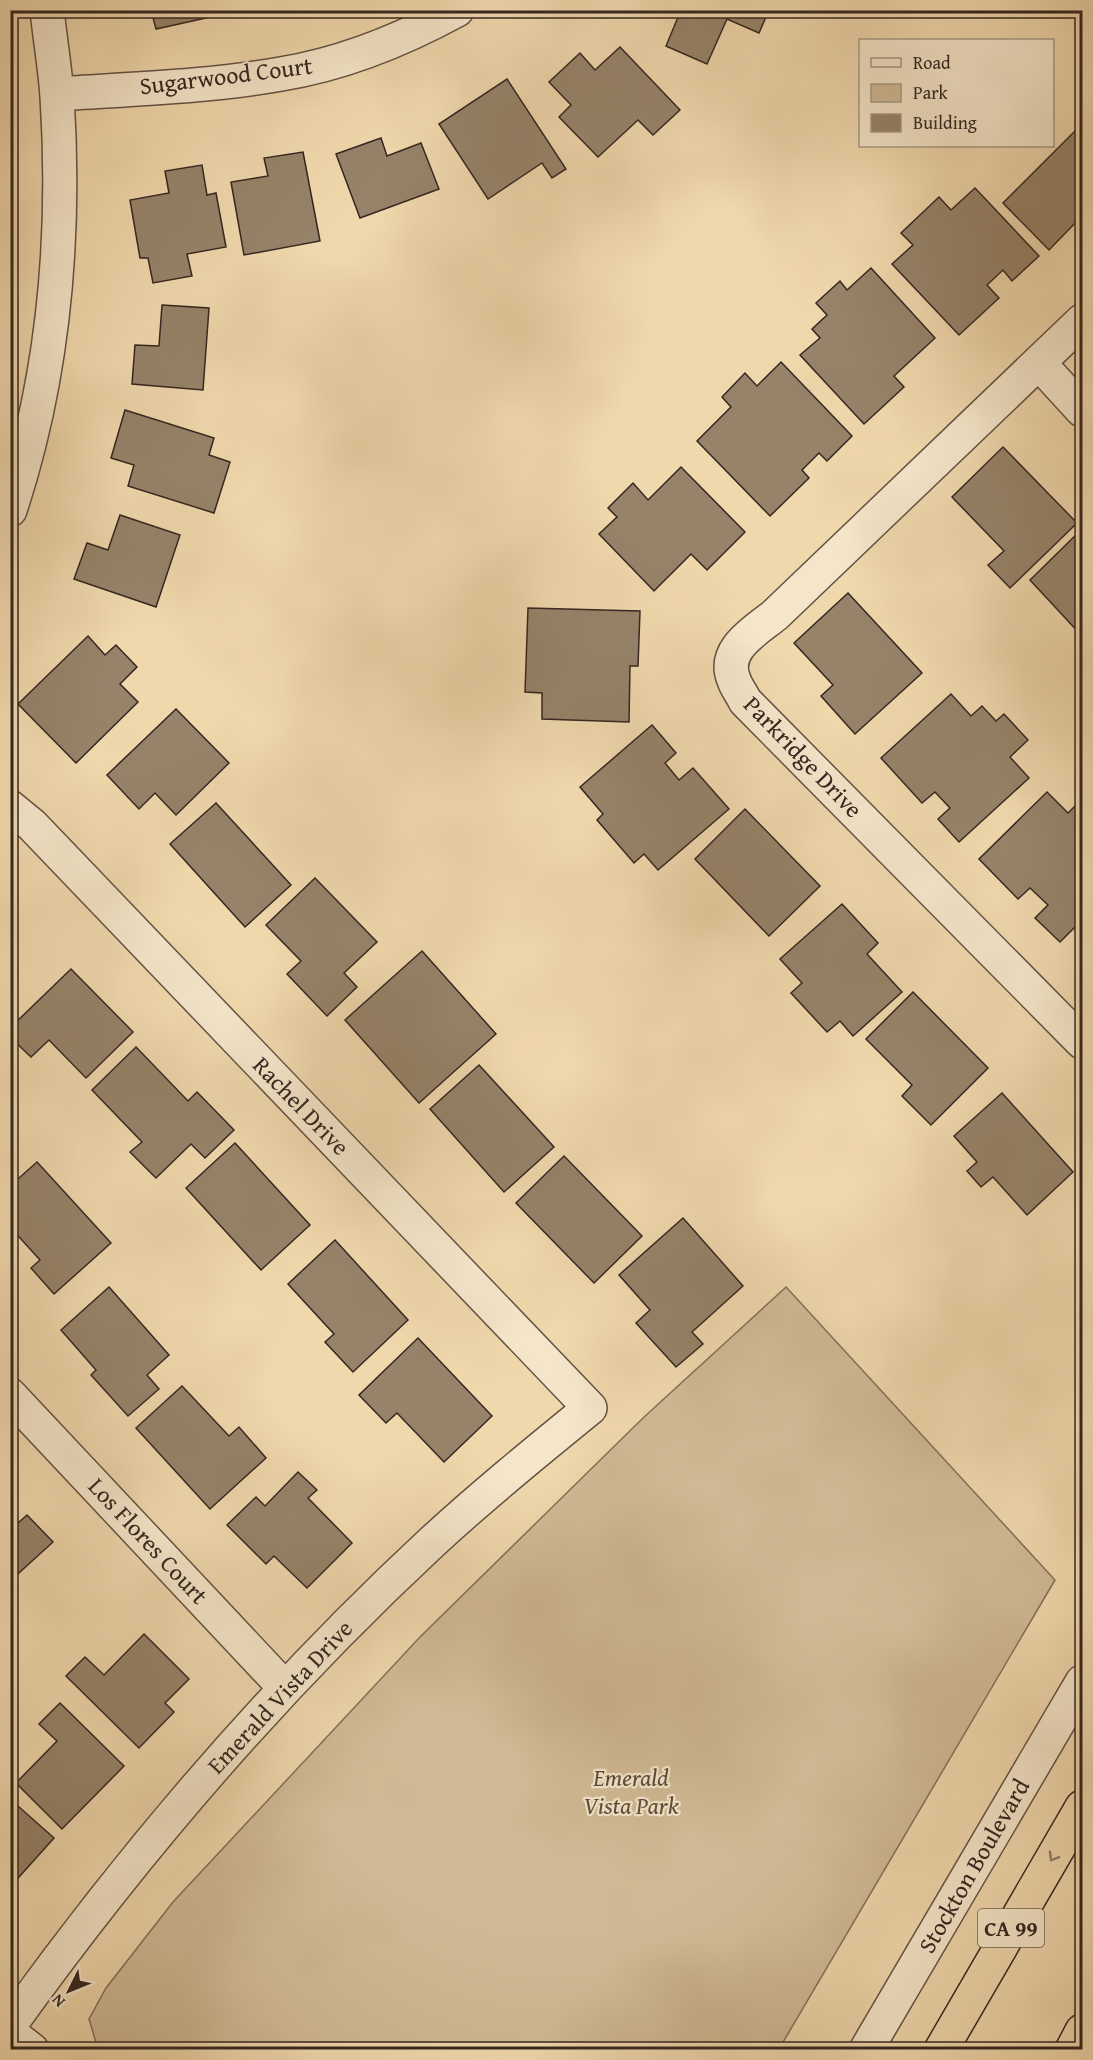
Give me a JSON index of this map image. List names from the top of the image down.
{
  "streets": {
    "highway": ["CA 99"],
    "street": [
      "Sugarwood Court",
      "Parkridge Drive",
      "Rachel Drive",
      "Los Flores Court",
      "Emerald Vista Drive",
      "Stockton Boulevard"
    ]
  },
  "crossings": [
    ["Rachel Drive", "Emerald Vista Drive"],
    ["Los Flores Court", "Emerald Vista Drive"]
  ],
  "parks": ["Emerald Vista Park"],
  "legend": ["Road", "Park", "Building"],
  "north": "bottom left"
}
